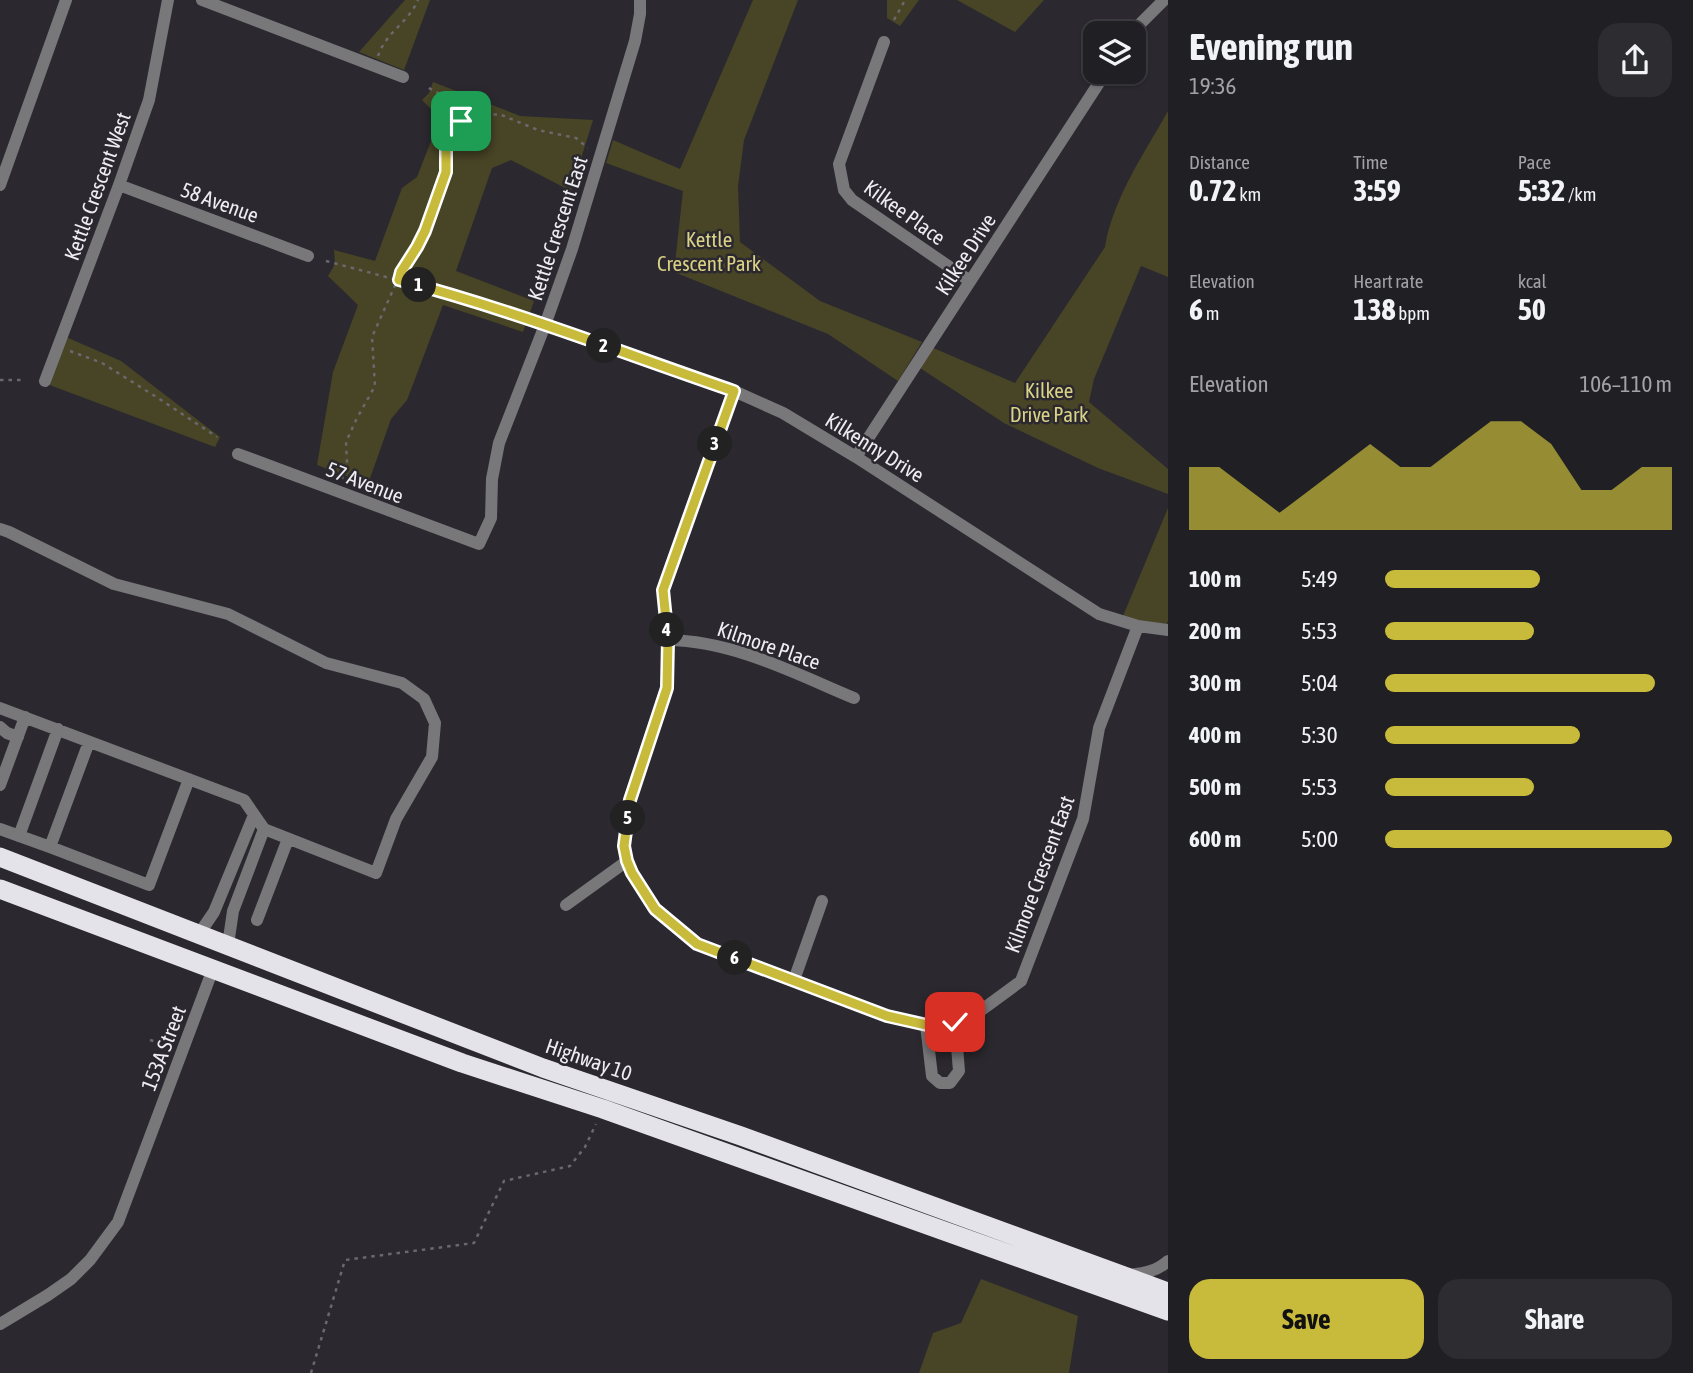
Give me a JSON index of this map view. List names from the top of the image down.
{
  "streets": {
    "highway": ["Highway 10"],
    "street": [
      "Kettle Crescent West",
      "58 Avenue",
      "Kilkee Place",
      "Kettle Crescent East",
      "Kilkee Drive",
      "Kilkenny Drive",
      "57 Avenue",
      "Kilmore Place",
      "Kilmore Crescent East",
      "153A Street"
    ]
  },
  "crossings": [
    ["Kettle Crescent West", "58 Avenue"],
    ["Kilkee Place", "Kilkee Drive"],
    ["Kettle Crescent East", "Kilkenny Drive"],
    ["Kettle Crescent East", "57 Avenue"],
    ["Kilkee Drive", "Kilkenny Drive"],
    ["Kilkenny Drive", "Kilmore Crescent East"],
    ["153A Street", "Highway 10"]
  ],
  "parks": ["Kettle Crescent Park", "Kilkee Drive Park"],
  "page": {
    "heading": ["Evening run", "19:36"],
    "stats": [
      ["Distance", "0.72 km"],
      ["Time", "3:59"],
      ["Pace", "5:32 /km"],
      ["Elevation", "6 m"],
      ["Heart rate", "138 bpm"],
      ["kcal", "50"]
    ],
    "pins": [
      "1",
      "2",
      "3",
      "4",
      "5",
      "6"
    ],
    "chart": ["Elevation", "106–110 m"],
    "list": [
      {
        "name": "100 m",
        "note": "5:49"
      },
      {
        "name": "200 m",
        "note": "5:53"
      },
      {
        "name": "300 m",
        "note": "5:04"
      },
      {
        "name": "400 m",
        "note": "5:30"
      },
      {
        "name": "500 m",
        "note": "5:53"
      },
      {
        "name": "600 m",
        "note": "5:00"
      }
    ],
    "buttons": ["Save", "Share"]
  }
}
